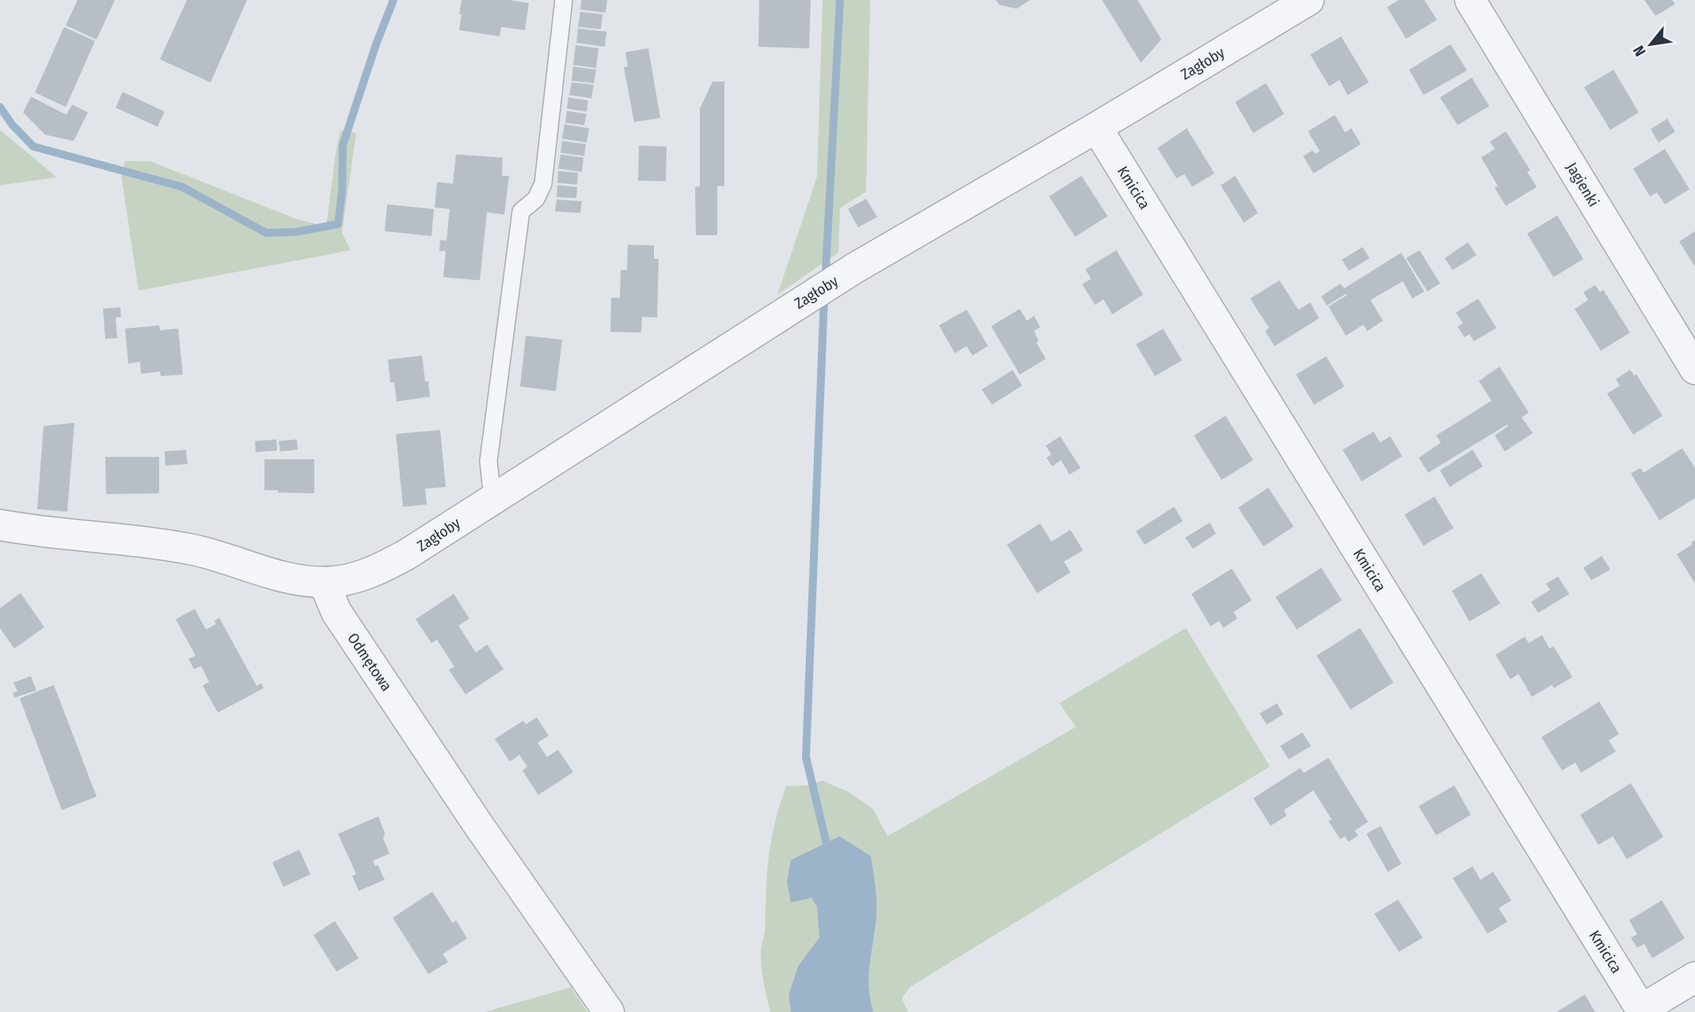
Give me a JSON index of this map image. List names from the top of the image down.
{
  "streets": {
    "street": [
      "Zagłoby",
      "Jagienki",
      "Kmicica",
      "Odmętowa"
    ]
  },
  "crossings": [
    ["Zagłoby", "Kmicica"],
    ["Zagłoby", "Odmętowa"]
  ],
  "north": "bottom left"
}
